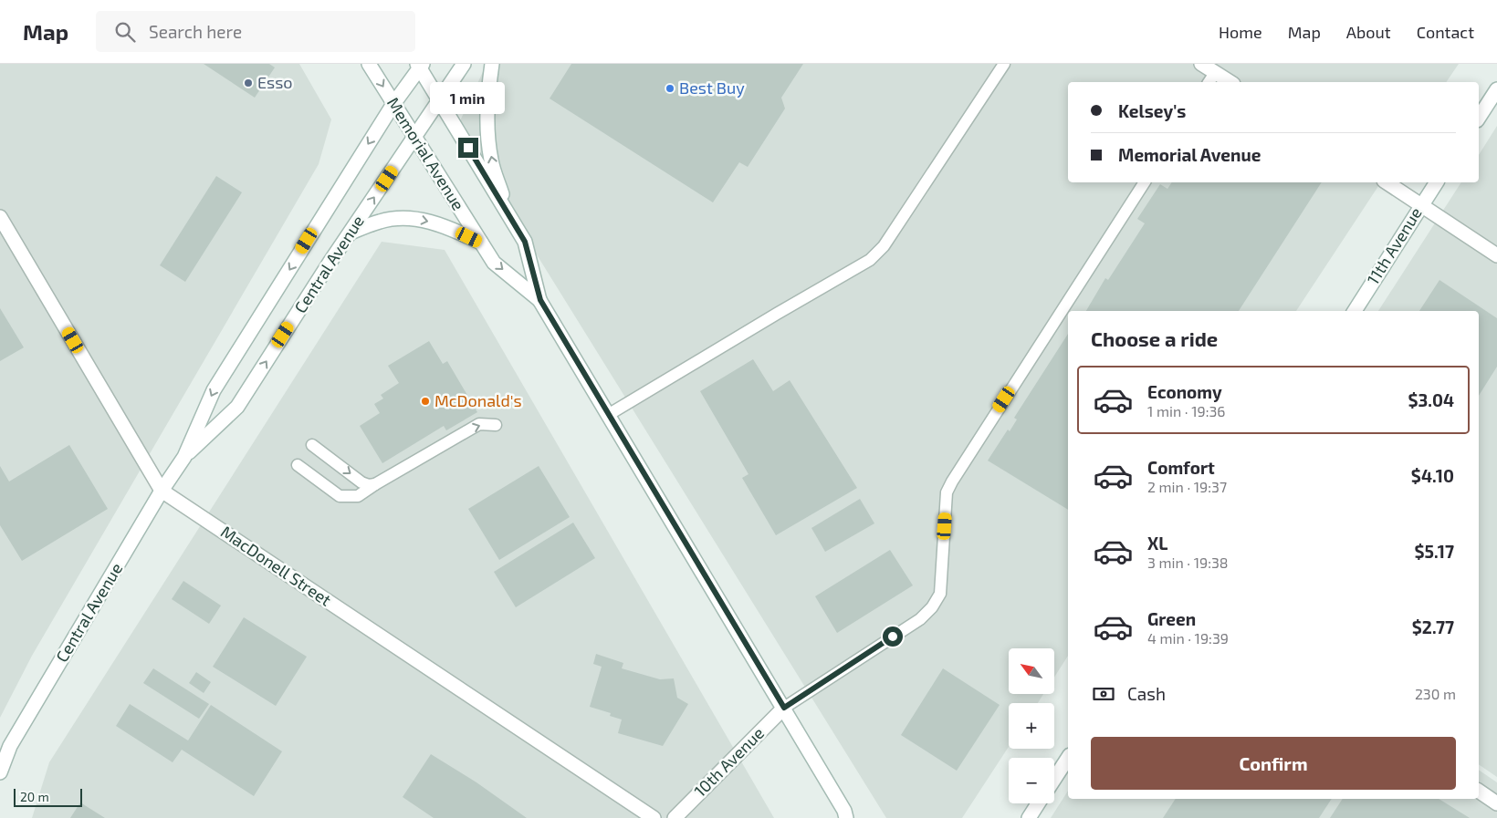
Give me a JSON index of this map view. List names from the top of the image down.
{
  "streets": {
    "main road": [
      "Memorial Avenue",
      "11th Avenue",
      "Central Avenue",
      "MacDonell Street",
      "10th Avenue"
    ]
  },
  "crossings": [
    ["Memorial Avenue", "Central Avenue"],
    ["Memorial Avenue", "10th Avenue"],
    ["Central Avenue", "MacDonell Street"]
  ],
  "places": ["Esso", "Best Buy", "McDonald's"],
  "scale_bar": "20 m",
  "north": "top left",
  "page": {
    "header": "Map",
    "search": "Search here",
    "nav": [
      "Home",
      "Map",
      "About",
      "Contact"
    ],
    "bubble": "1 min",
    "banner": ["Kelsey's", "Memorial Avenue"],
    "heading": "Choose a ride",
    "list": [
      {
        "name": "Economy",
        "note": "1 min · 19:36",
        "value": "$3.04"
      },
      {
        "name": "Comfort",
        "note": "2 min · 19:37",
        "value": "$4.10"
      },
      {
        "name": "XL",
        "note": "3 min · 19:38",
        "value": "$5.17"
      },
      {
        "name": "Green",
        "note": "4 min · 19:39",
        "value": "$2.77"
      }
    ],
    "map_buttons": ["+", "−"],
    "pay": ["Cash", "230 m"],
    "buttons": "Confirm",
    "scale": "20 m"
  }
}
